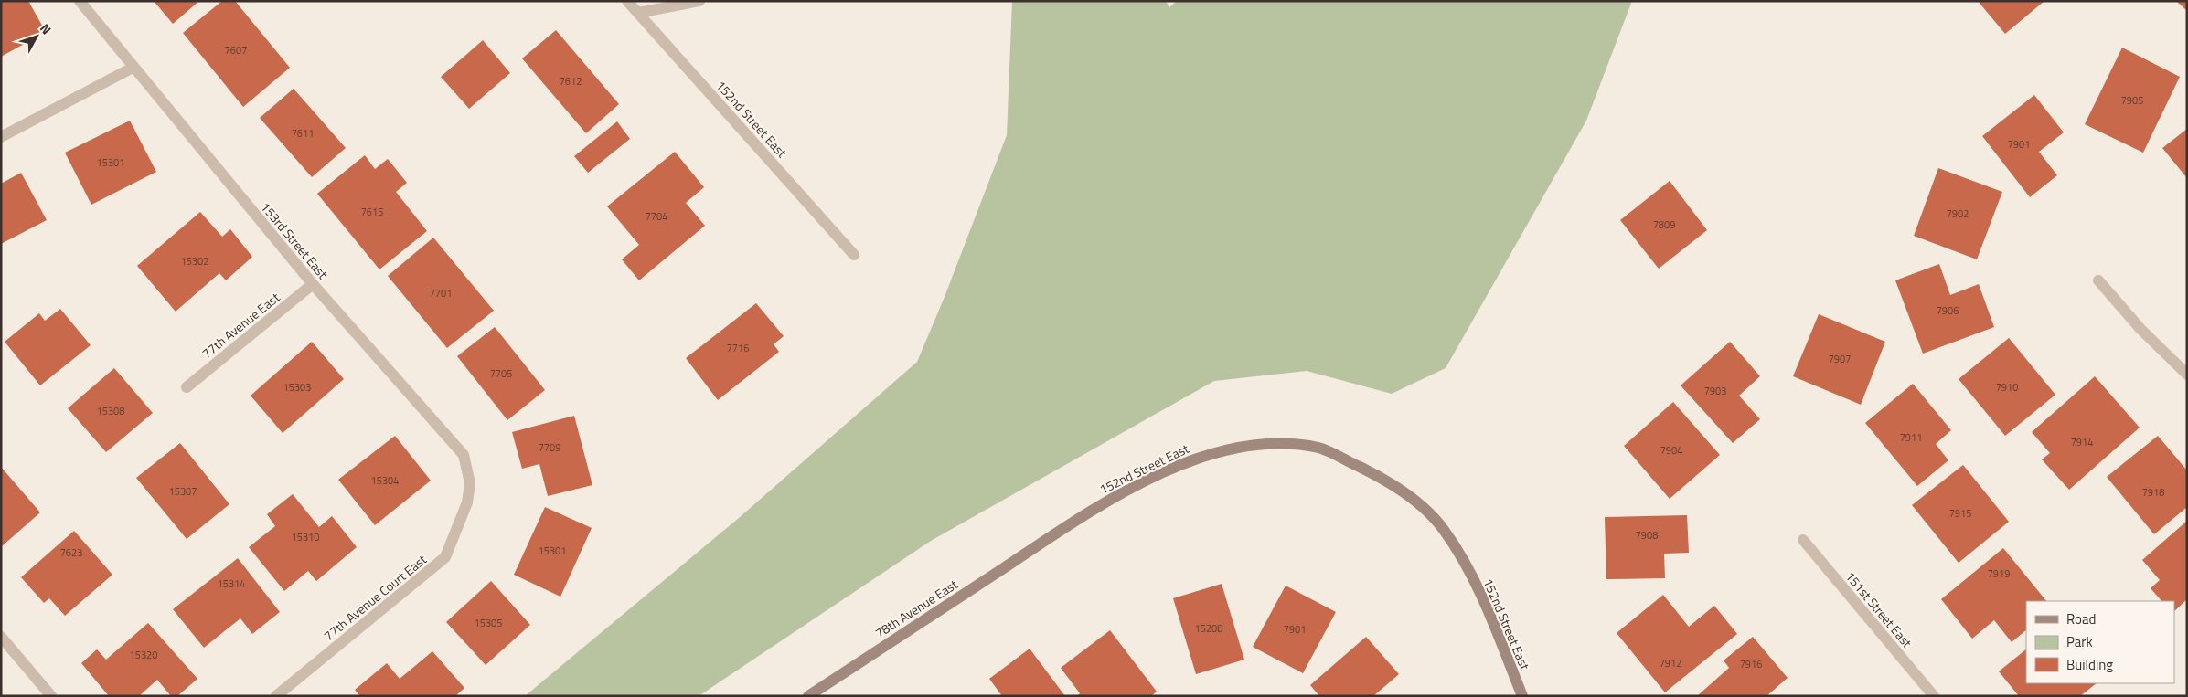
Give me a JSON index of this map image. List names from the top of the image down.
{
  "streets": {
    "street": [
      "152nd Street East",
      "153rd Street East",
      "77th Avenue East",
      "77th Avenue Court East",
      "78th Avenue East",
      "151st Street East"
    ]
  },
  "crossings": [
    ["152nd Street East", "78th Avenue East"],
    ["153rd Street East", "77th Avenue East"],
    ["153rd Street East", "77th Avenue Court East"]
  ],
  "house_numbers": [
    "7607",
    "7612",
    "7905",
    "7611",
    "7901",
    "15301",
    "7615",
    "7902",
    "7704",
    "7809",
    "15302",
    "7701",
    "7906",
    "7716",
    "7907",
    "7705",
    "15303",
    "7910",
    "7903",
    "15308",
    "7911",
    "7914",
    "7709",
    "7904",
    "15304",
    "15307",
    "7918",
    "7915",
    "7908",
    "15310",
    "15301",
    "7623",
    "7919",
    "15314",
    "15305",
    "15208",
    "7901",
    "15320",
    "7912",
    "7916"
  ],
  "legend": ["Road", "Park", "Building"],
  "north": "top right"
}
